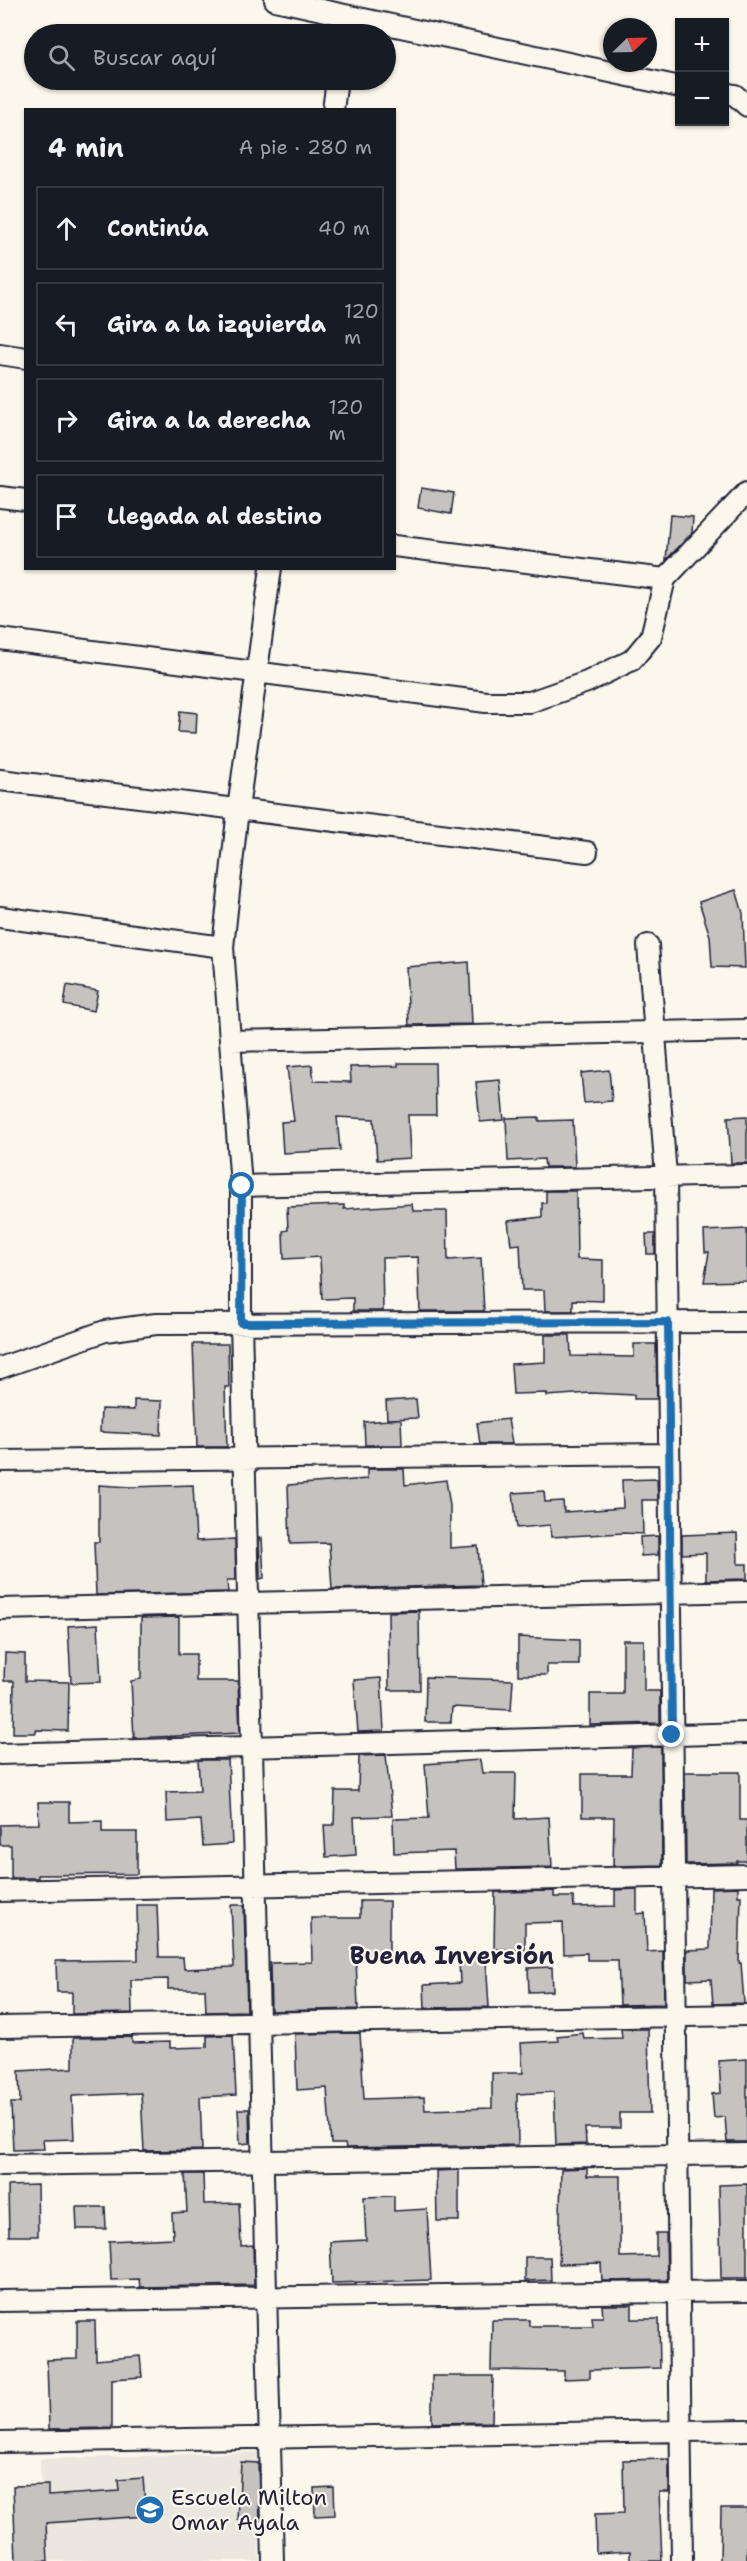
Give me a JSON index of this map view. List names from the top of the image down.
{
  "districts": ["Buena Inversión"],
  "places": {
    "school or university": ["Escuela Milton Omar Ayala"]
  },
  "north": "top right",
  "page": {
    "map_buttons": ["+", "−"],
    "search": "Buscar aquí",
    "heading": ["4 min", "A pie · 280 m"],
    "list": [
      ["Continúa", "40 m"],
      ["Gira a la izquierda", "120 m"],
      ["Gira a la derecha", "120 m"],
      "Llegada al destino"
    ]
  }
}
